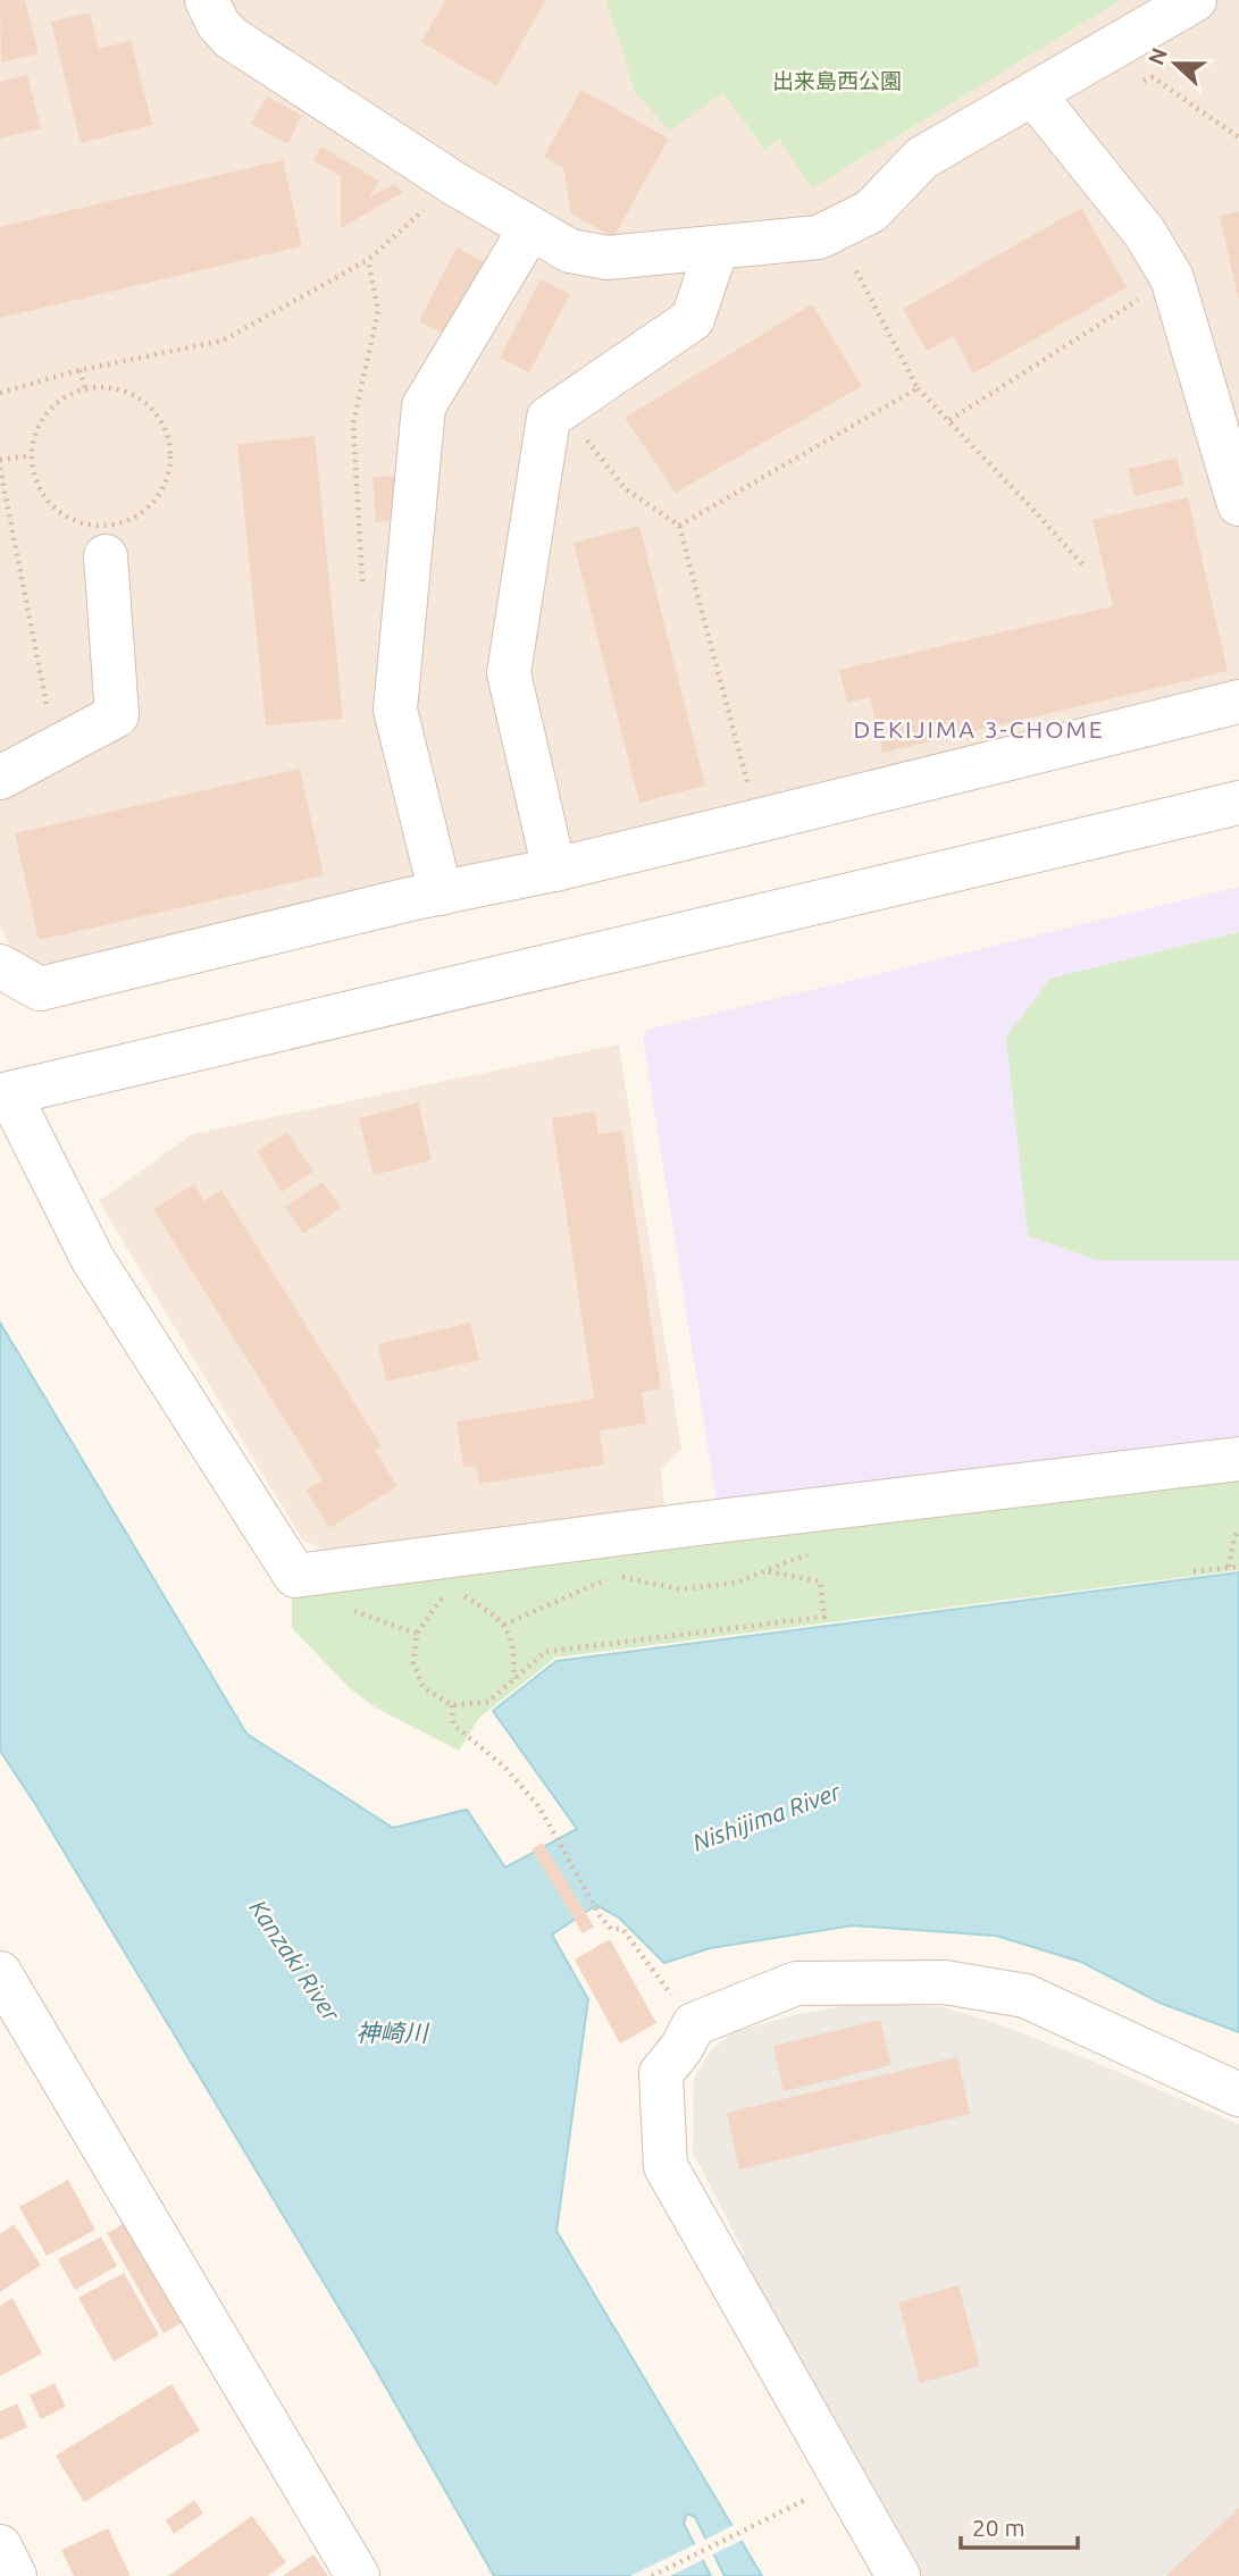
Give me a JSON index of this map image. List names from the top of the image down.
{
  "districts": ["DEKIJIMA 3-CHOME"],
  "water": ["Nishijima River", "Kanzaki River", "神崎川"],
  "parks": ["出来島西公園"],
  "scale_bar": "20 m",
  "north": "left"
}
